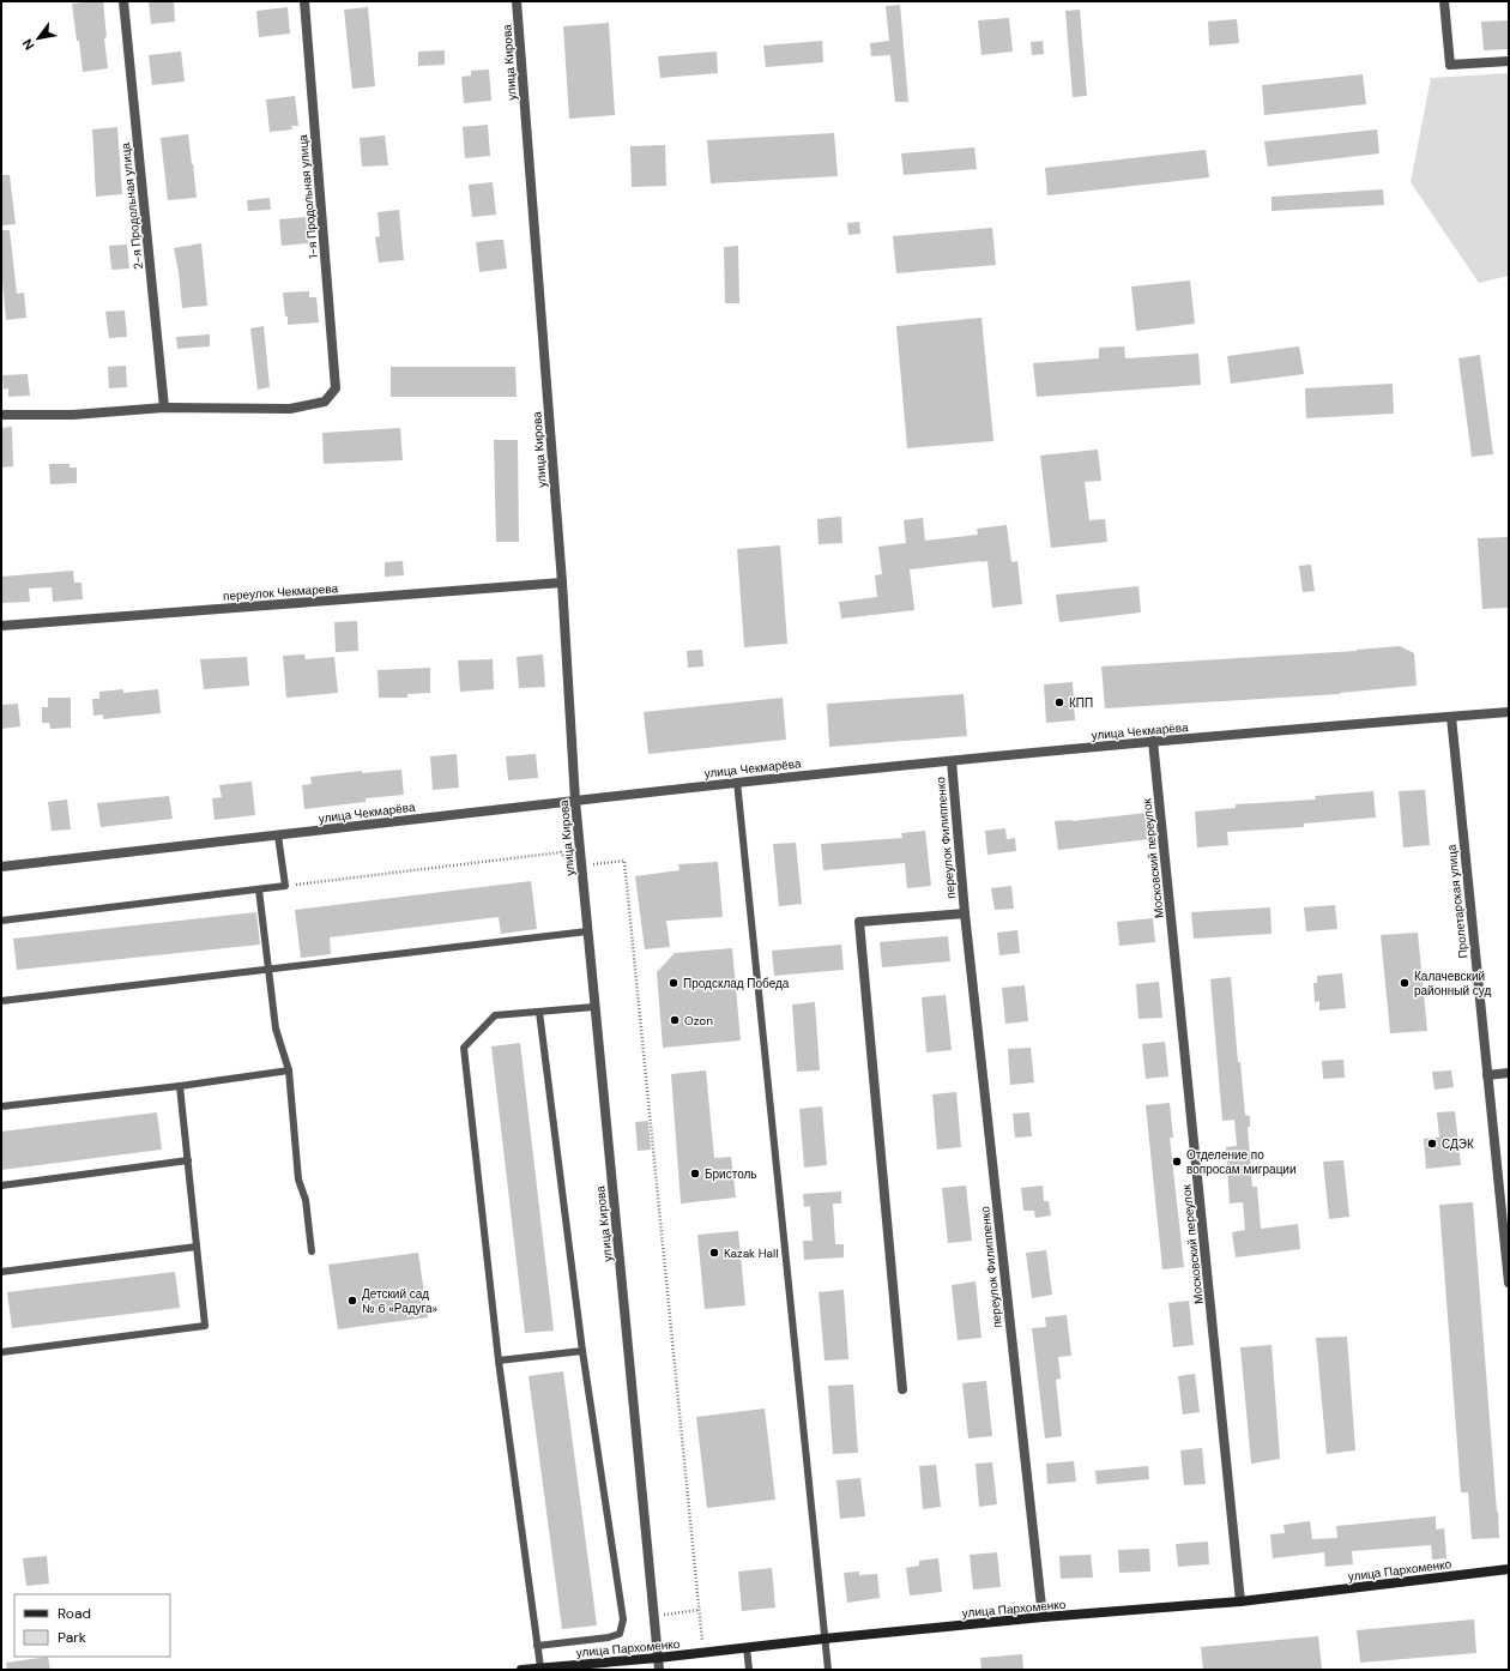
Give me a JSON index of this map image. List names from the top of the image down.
{
  "streets": {
    "main road": ["улица Пархоменко"],
    "street": [
      "улица Кирова",
      "1-я Продольная улица",
      "2-я Продольная улица",
      "переулок Чекмарева",
      "улица Чекмарёва",
      "переулок Филиппенко",
      "Московский переулок",
      "Пролетарская улица"
    ]
  },
  "crossings": [
    ["улица Кирова", "переулок Чекмарева"],
    ["улица Кирова", "улица Чекмарёва"],
    ["улица Кирова", "улица Пархоменко"],
    ["1-я Продольная улица", "2-я Продольная улица"],
    ["улица Чекмарёва", "переулок Филиппенко"],
    ["улица Чекмарёва", "Московский переулок"],
    ["улица Чекмарёва", "Пролетарская улица"],
    ["переулок Филиппенко", "улица Пархоменко"],
    ["Московский переулок", "улица Пархоменко"]
  ],
  "places": [
    "КПП",
    "Продсклад Победа",
    "Калачевский районный суд",
    "Ozon",
    "СДЭК",
    "Отделение по вопросам миграции",
    "Бристоль",
    "Kazak Hall",
    "Детский сад № 6 «Радуга»"
  ],
  "legend": ["Road", "Park"],
  "north": "bottom left"
}
